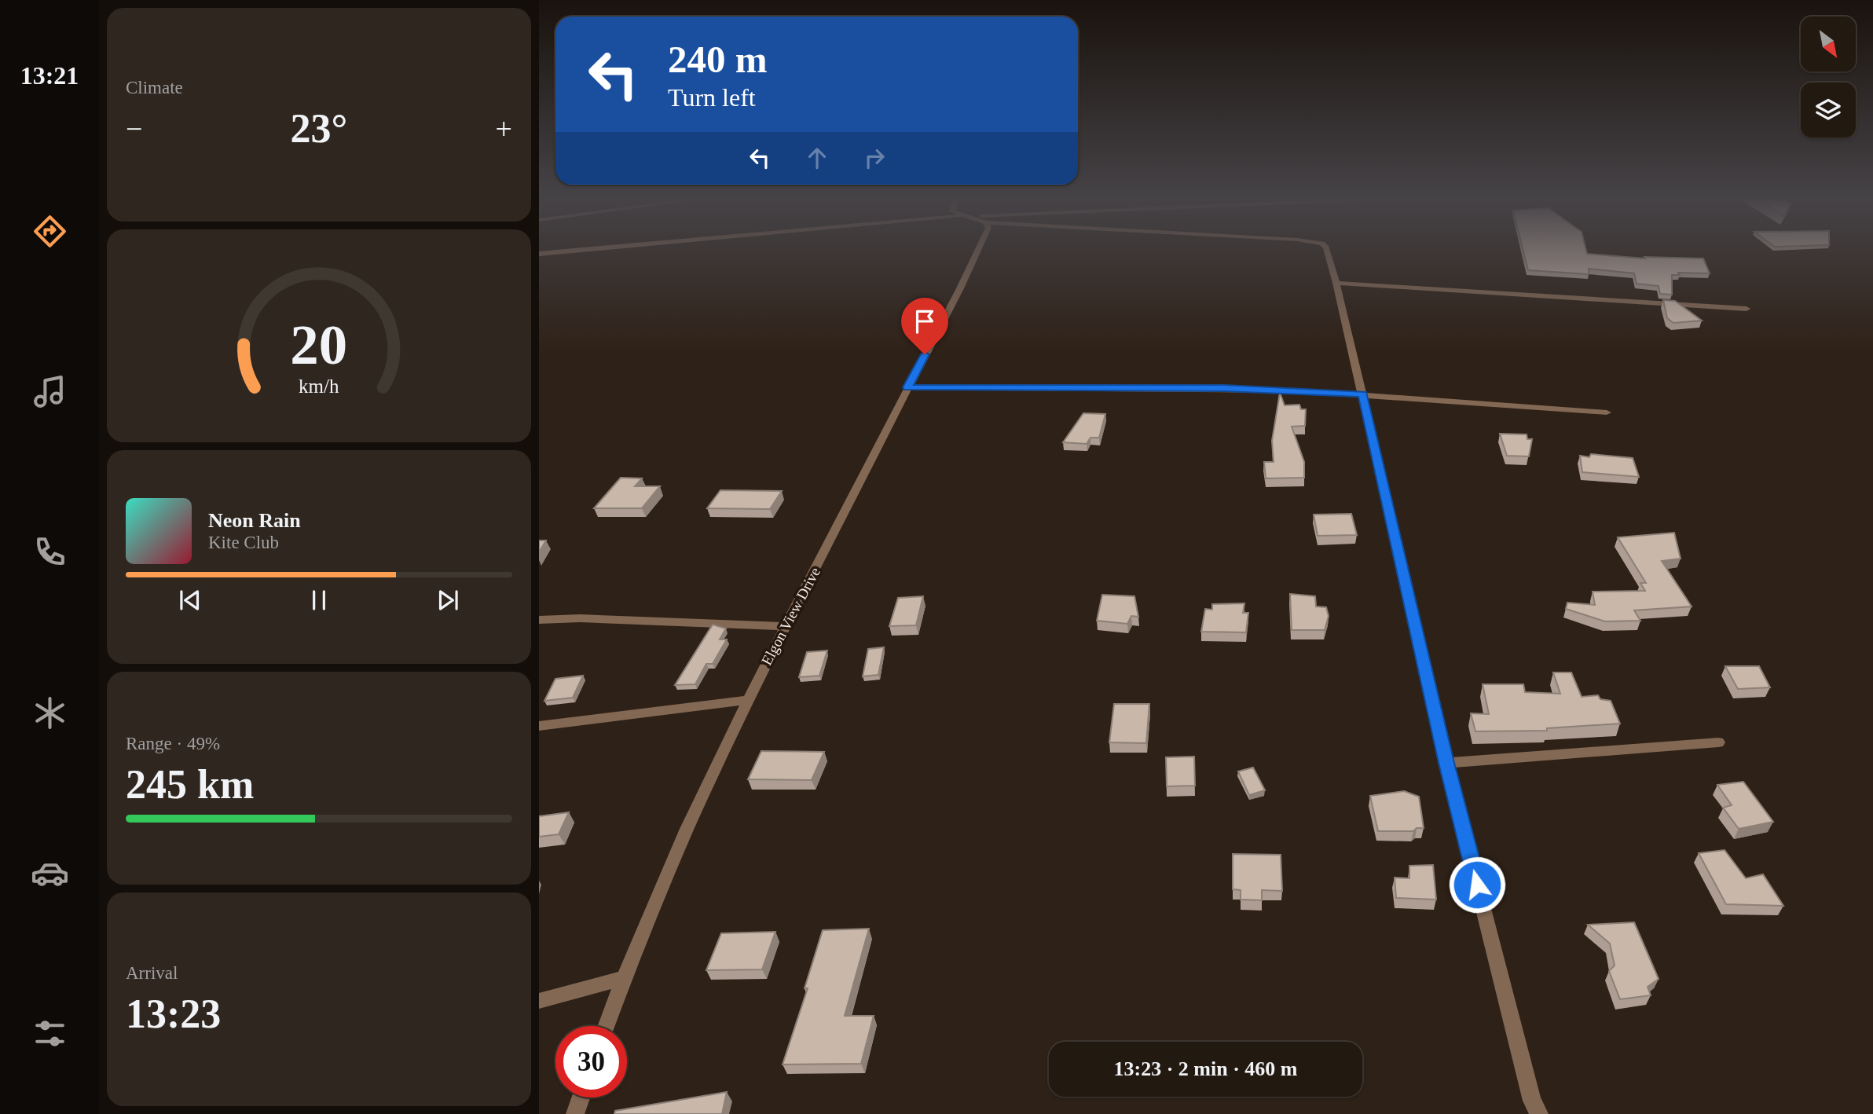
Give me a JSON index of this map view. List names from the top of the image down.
{
  "streets": {
    "street": ["Elgon View Drive"]
  },
  "north": "bottom right",
  "page": {
    "tabs": "13:21",
    "tile": [
      "Climate",
      ["Range · 49%", "245 km"],
      ["Arrival", "13:23"]
    ],
    "turn": ["240 m", "Turn left"],
    "heat": ["−", "23°", "+"],
    "song": ["Neon Rain", "Kite Club"],
    "limit": "30",
    "trip": "13:23 · 2 min · 460 m",
    "gauge": ["20", "km/h"]
  }
}
